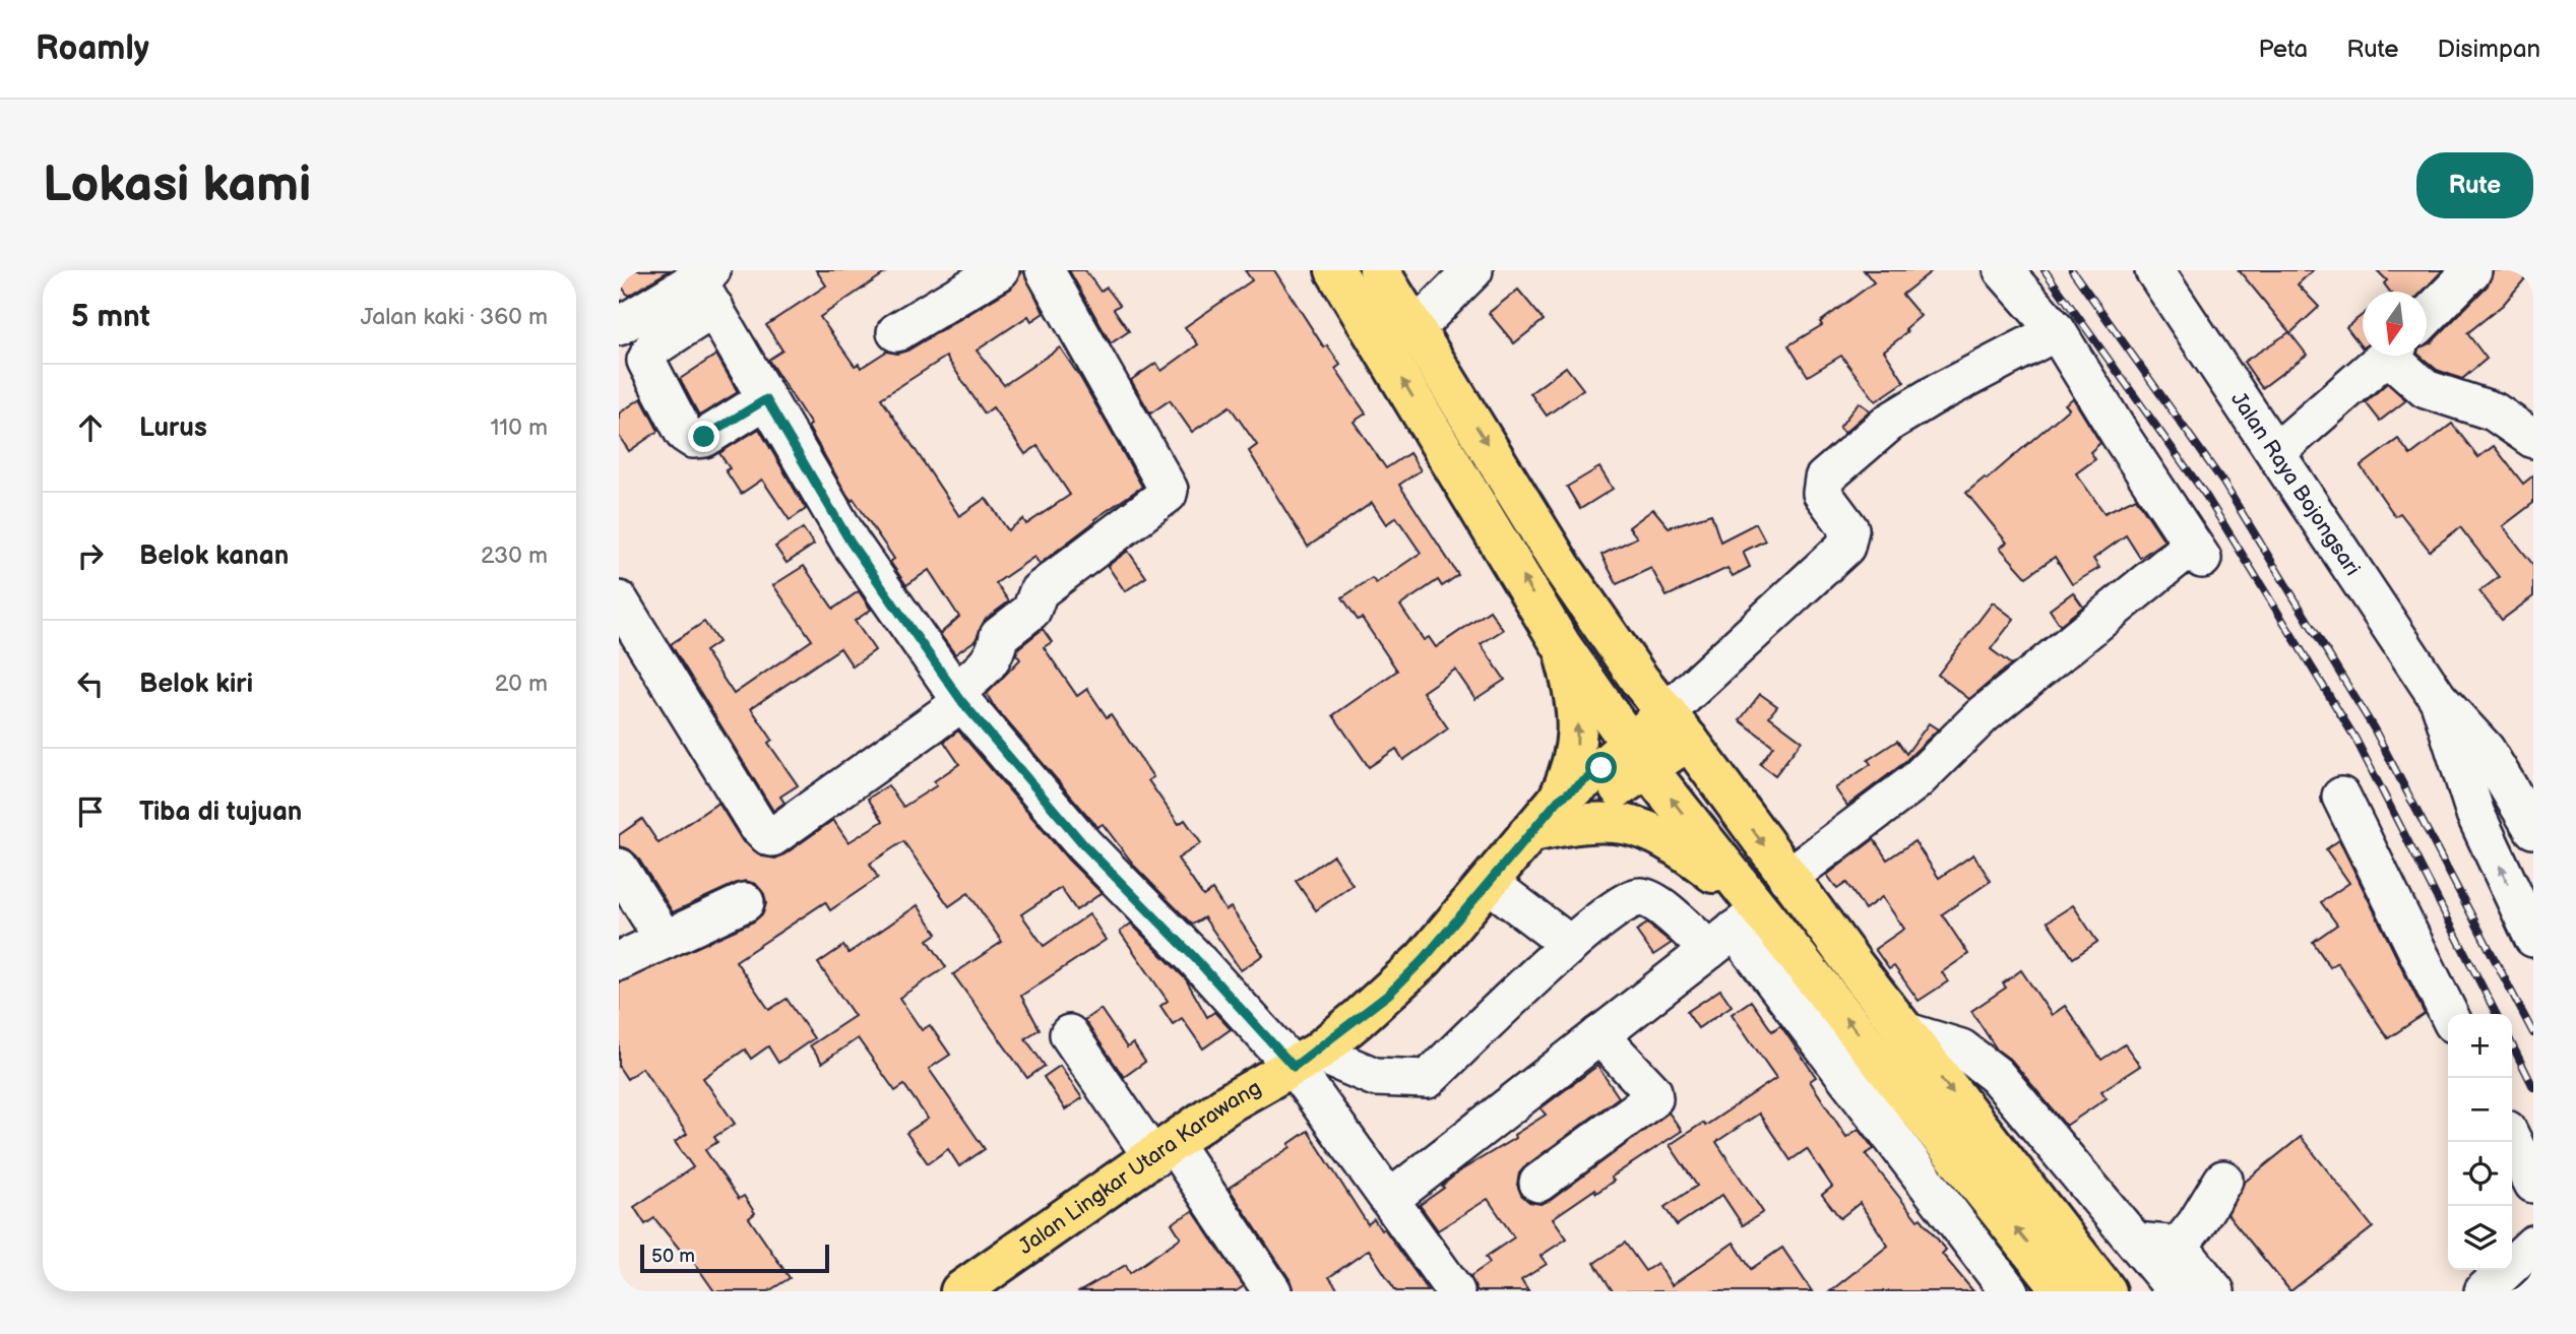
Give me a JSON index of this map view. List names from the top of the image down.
{
  "streets": {
    "main road": ["Jalan Lingkar Utara Karawang"],
    "street": ["Jalan Raya Bojongsari"]
  },
  "scale_bar": "50 m",
  "north": "bottom",
  "page": {
    "header": "Roamly",
    "nav": ["Peta", "Rute", "Disimpan"],
    "buttons": "Rute",
    "title": "Lokasi kami",
    "heading": ["5 mnt", "Jalan kaki · 360 m"],
    "list": [
      ["Lurus", "110 m"],
      ["Belok kanan", "230 m"],
      ["Belok kiri", "20 m"],
      "Tiba di tujuan"
    ],
    "map_buttons": ["+", "−"],
    "scale": "50 m"
  }
}
